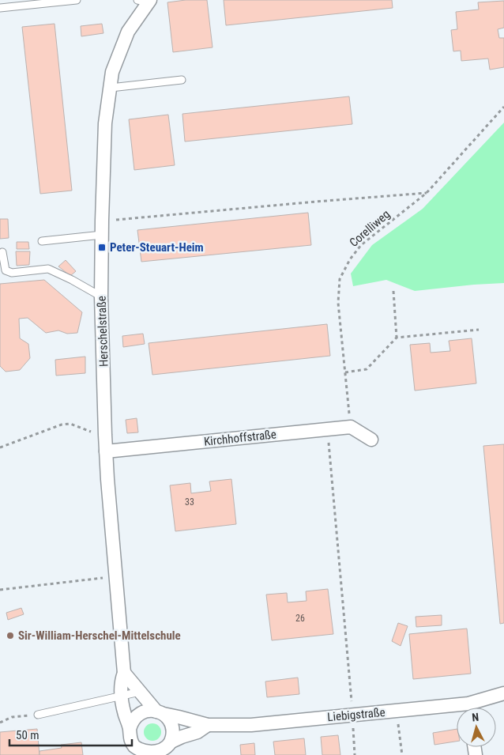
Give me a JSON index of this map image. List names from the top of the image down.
{
  "streets": {
    "street": ["Herschelstraße", "Kirchhoffstraße", "Liebigstraße"],
    "path": ["Corelliweg"]
  },
  "crossings": [
    ["Corelliweg", "Kirchhoffstraße"],
    ["Herschelstraße", "Kirchhoffstraße"],
    ["Herschelstraße", "Liebigstraße"]
  ],
  "places": {
    "transit": ["Peter-Steuart-Heim"],
    "other": ["Sir-William-Herschel-Mittelschule"]
  },
  "house_numbers": ["33", "26"],
  "scale_bar": "50 m",
  "north": "top"
}
